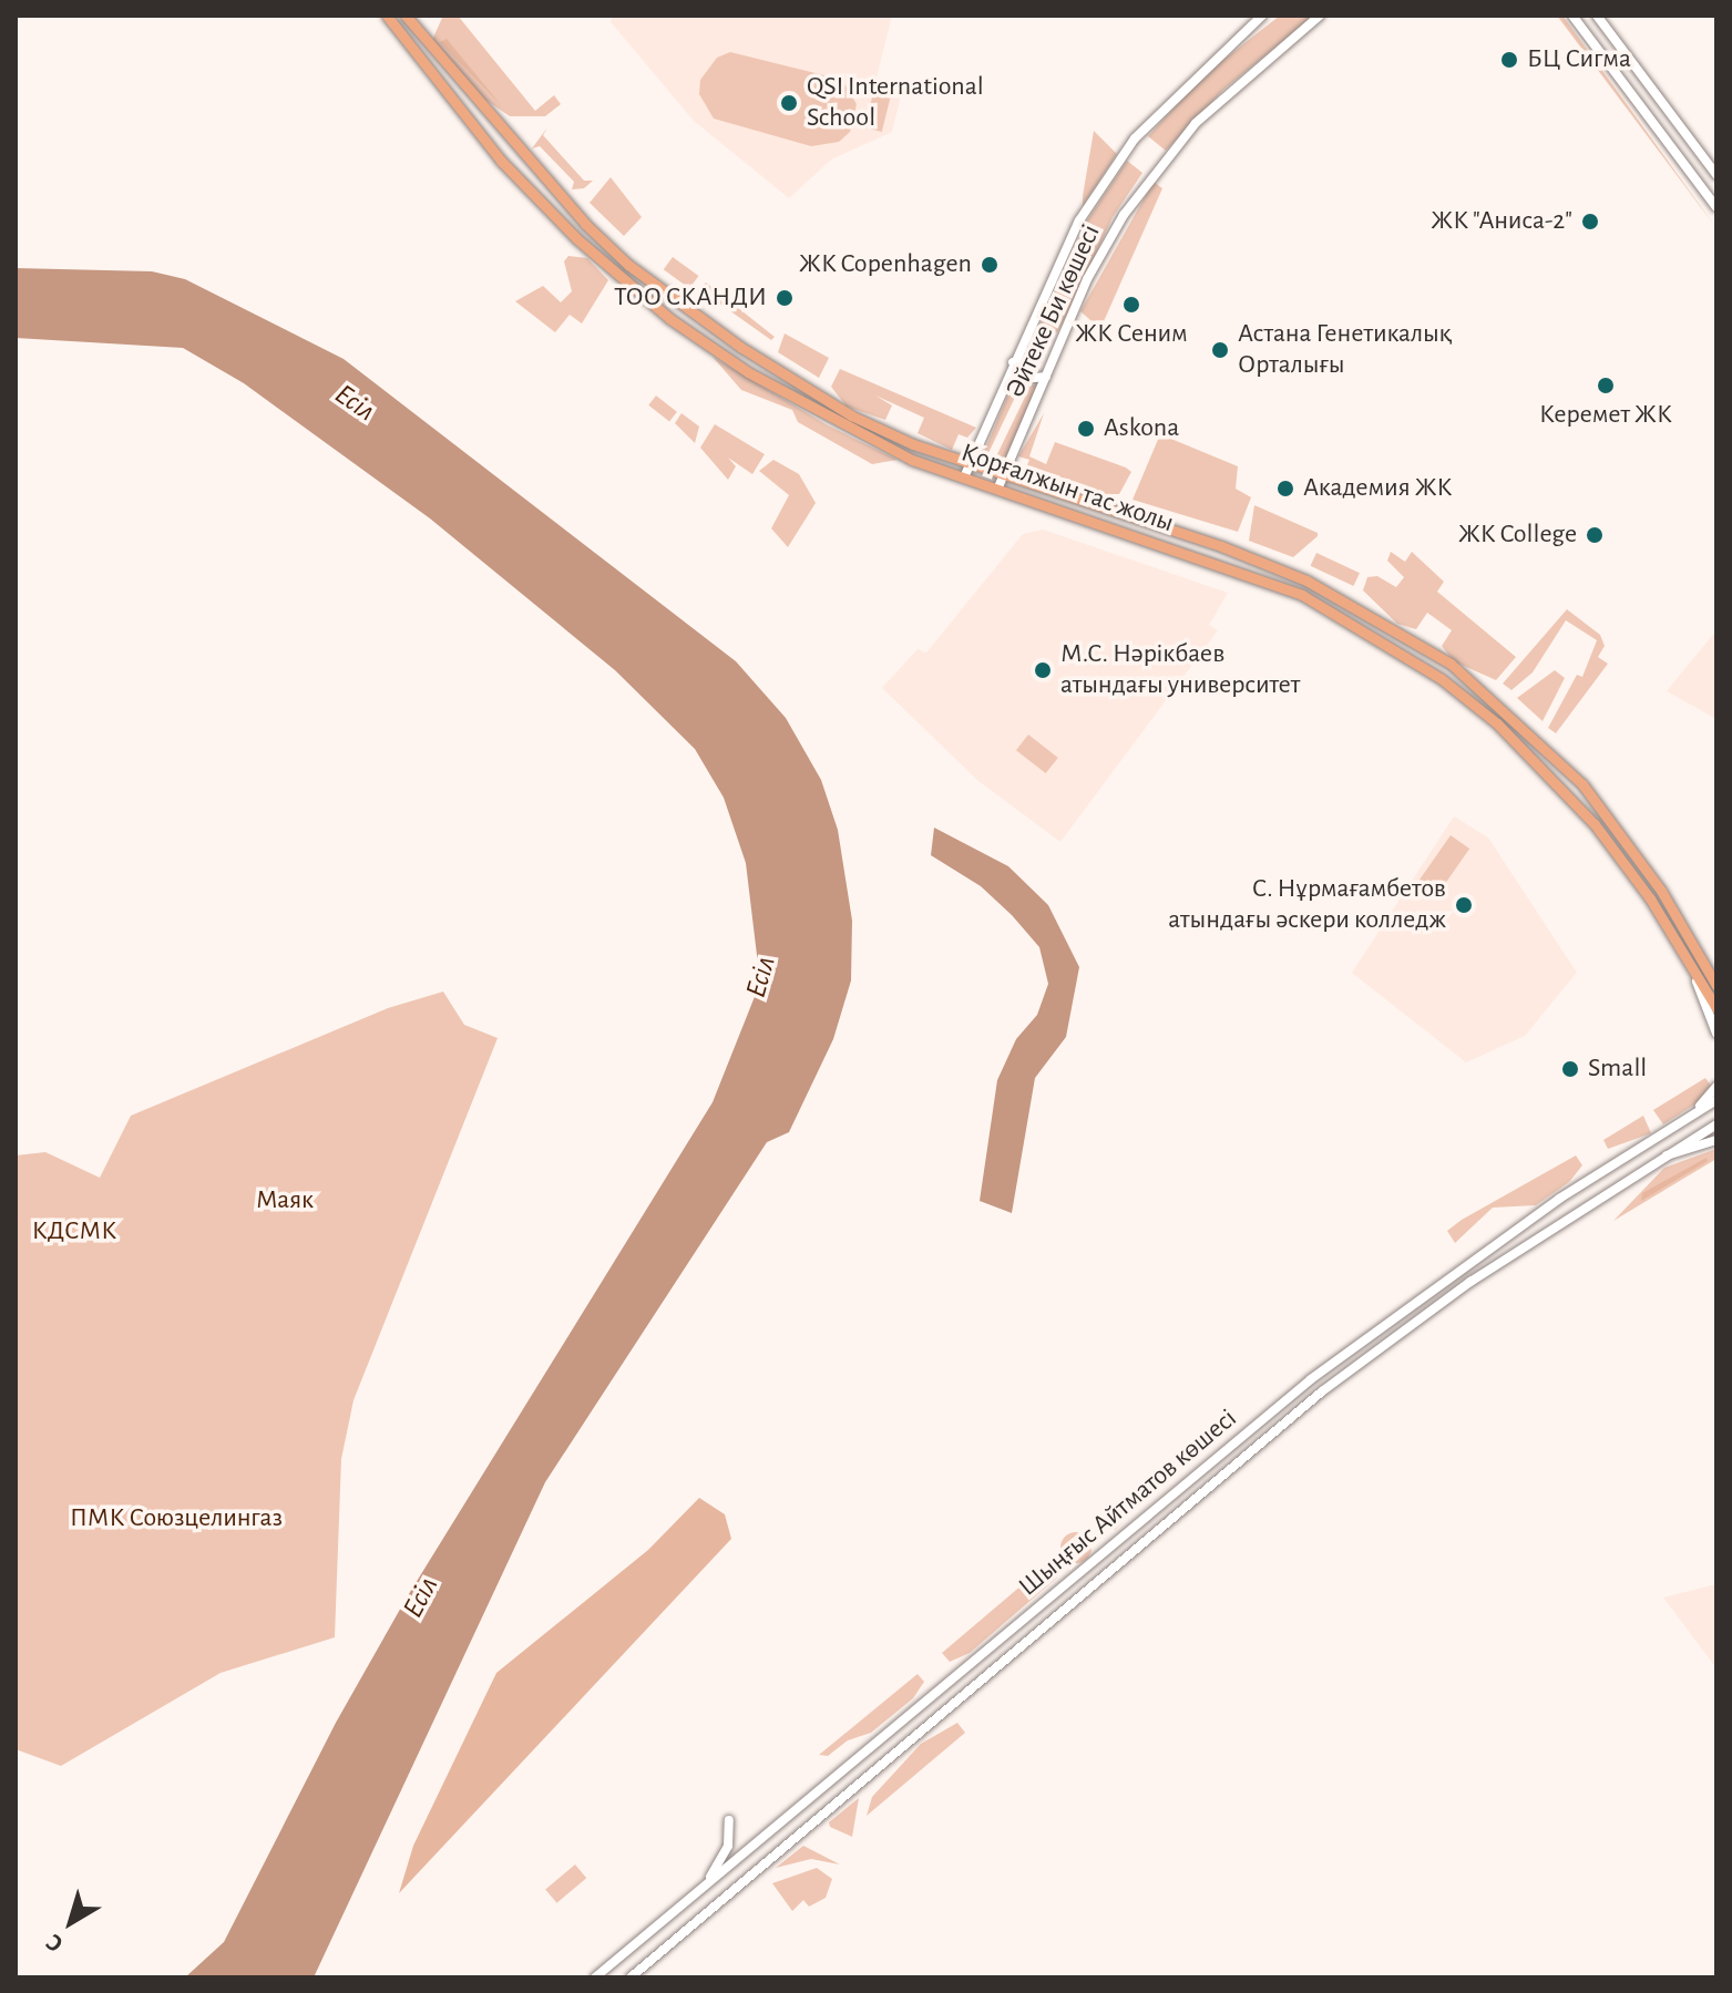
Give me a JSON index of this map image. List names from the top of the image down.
{
  "streets": {
    "main road": ["Әйтеке Би көшесі", "Қорғалжын тас жолы", "Шыңғыс Айтматов көшесі"]
  },
  "crossings": [
    ["Әйтеке Би көшесі", "Қорғалжын тас жолы"]
  ],
  "water": ["Есіл"],
  "parks": ["Маяк", "КДСМК", "ПМК Союзцелингаз"],
  "places": [
    "БЦ Сигма",
    "QSI International School",
    "ЖК \"Аниса-2\"",
    "ЖК Copenhagen",
    "ТОО СКАНДИ",
    "ЖК Сеним",
    "Астана Генетикалық Орталығы",
    "Керемет ЖК",
    "Askona",
    "Академия ЖК",
    "ЖК College",
    "М.С. Нәрікбаев атындағы университет",
    "С. Нұрмағамбетов атындағы әскери колледж",
    "Small"
  ],
  "north": "bottom left"
}
